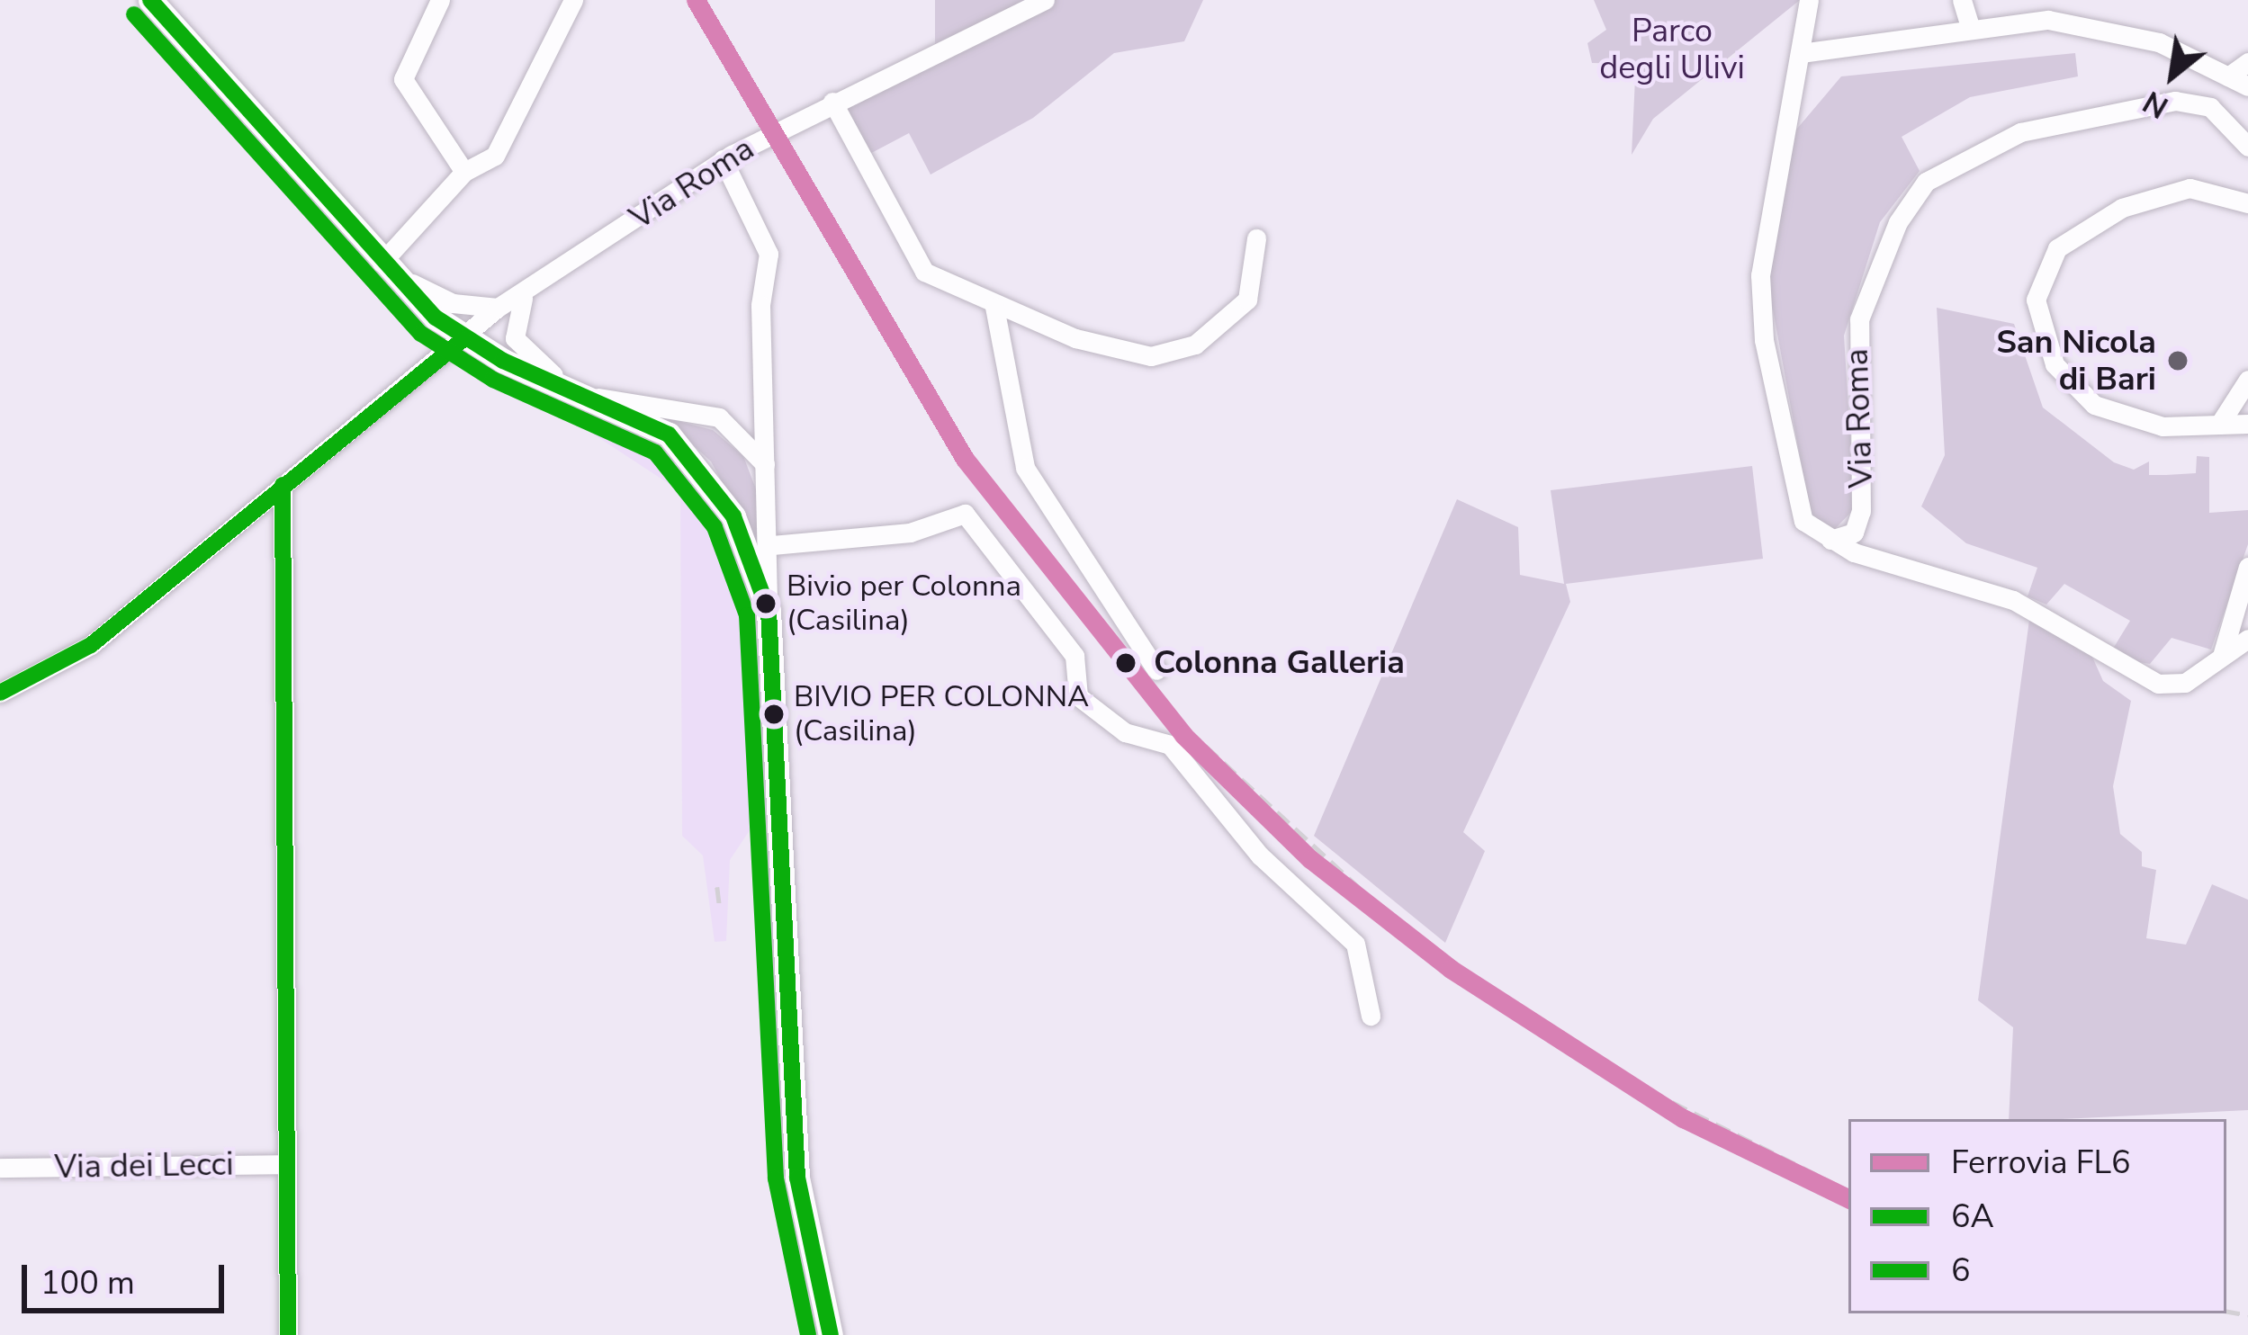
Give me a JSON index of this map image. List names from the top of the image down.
{
  "streets": {
    "street": ["Via Roma", "Via dei Lecci"]
  },
  "parks": ["Parco degli Ulivi"],
  "places": [
    "San Nicola di Bari",
    "Bivio per Colonna (Casilina)",
    "Colonna Galleria",
    "BIVIO PER COLONNA (Casilina)"
  ],
  "lines": ["rail line FL6", "transit line 6A", "transit line 6"],
  "legend": ["Ferrovia FL6", "6A", "6"],
  "scale_bar": "100 m",
  "north": "bottom left"
}
